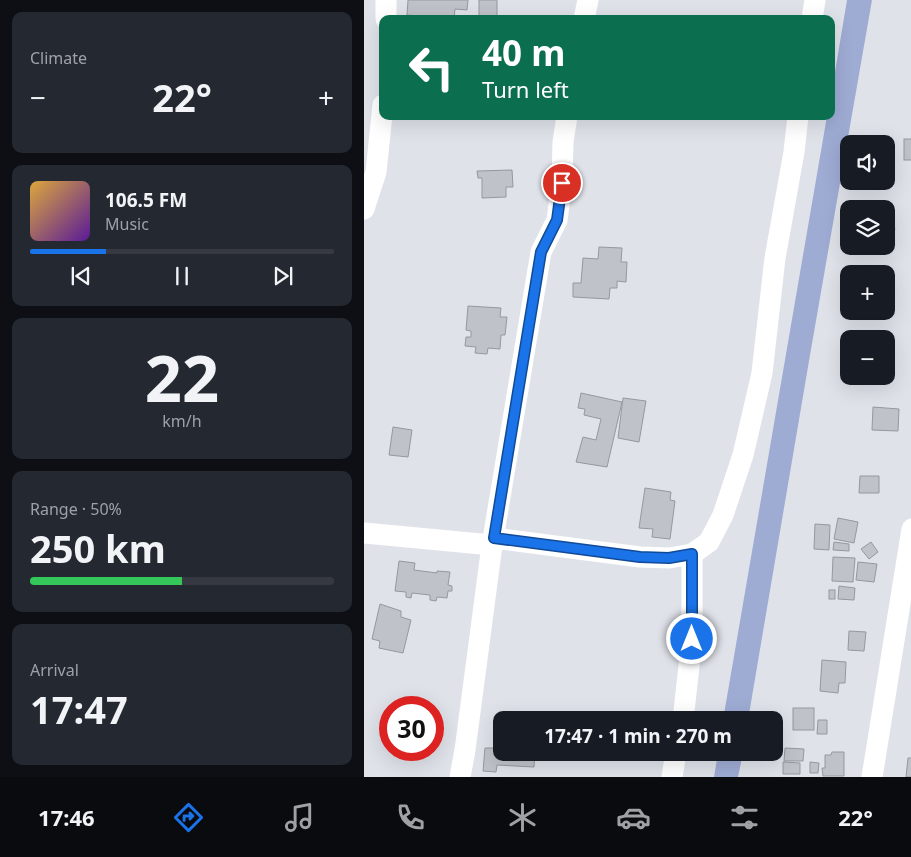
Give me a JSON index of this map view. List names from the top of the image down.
{
  "page": {
    "tile": [
      "Climate",
      ["22", "km/h"],
      ["Range · 50%", "250 km"],
      ["Arrival", "17:47"]
    ],
    "turn": ["40 m", "Turn left"],
    "heat": ["−", "22°", "+"],
    "map_buttons": ["+", "−"],
    "song": ["106.5 FM", "Music"],
    "limit": "30",
    "trip": "17:47 · 1 min · 270 m",
    "tabs": ["17:46", "22°"]
  }
}
